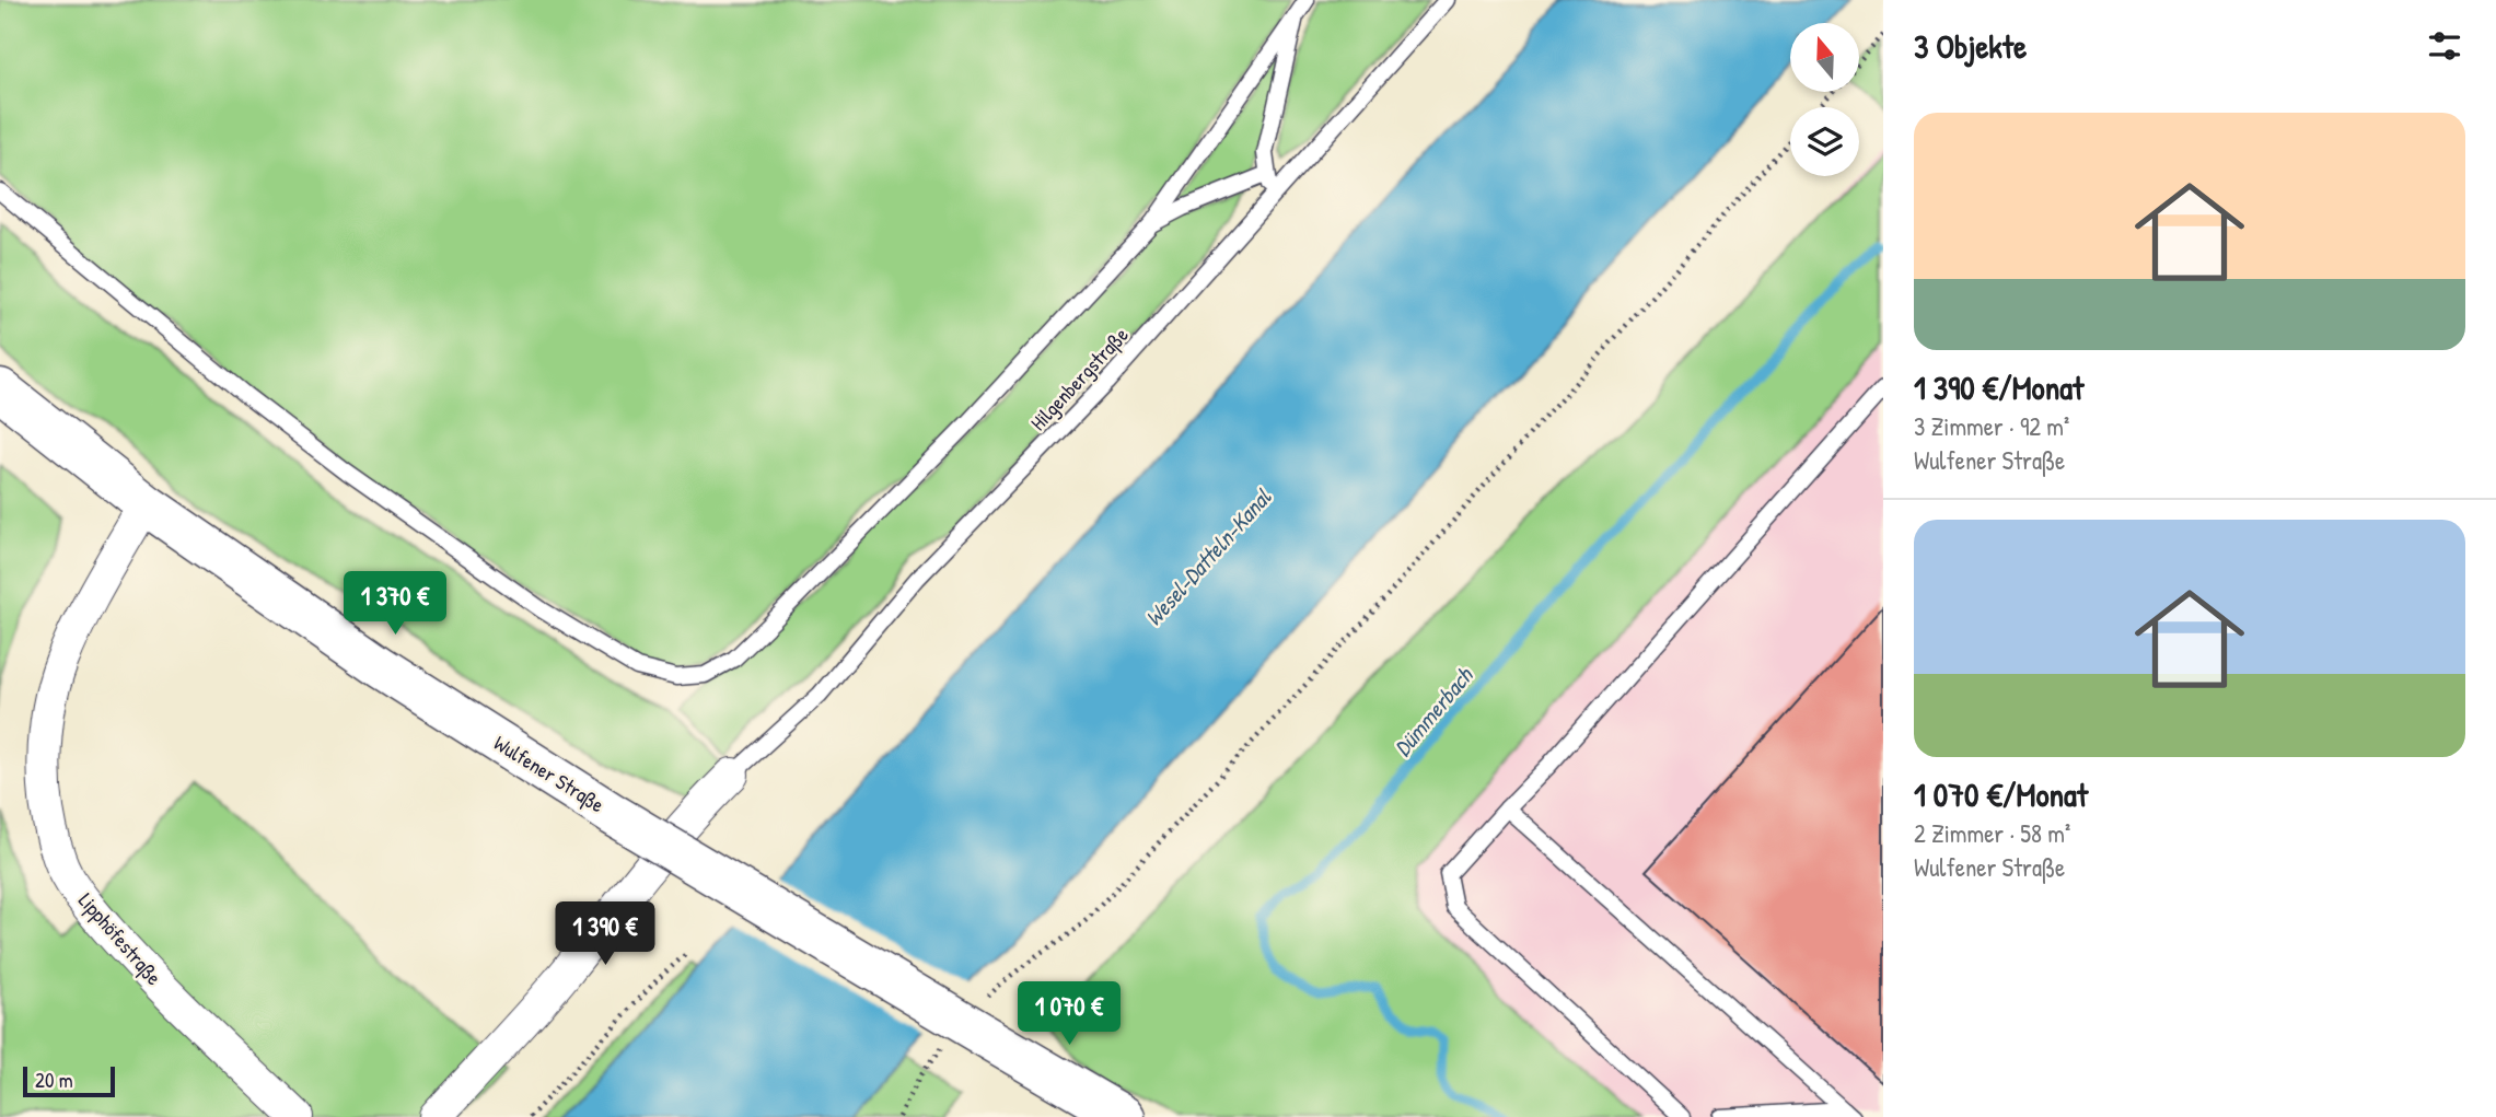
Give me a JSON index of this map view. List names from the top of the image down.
{
  "streets": {
    "main road": ["Wulfener Straße"],
    "street": ["Lipphöfestraße"],
    "lane": ["Hilgenbergstraße"]
  },
  "crossings": [
    ["Wulfener Straße", "Lipphöfestraße"]
  ],
  "water": ["Wesel-Datteln-Kanal", "Dümmerbach"],
  "scale_bar": "20 m",
  "north": "top",
  "page": {
    "heading": "3 Objekte",
    "list": [
      {
        "name": "1 390 €/Monat",
        "note": "3 Zimmer · 92 m² · Wulfener Straße"
      },
      {
        "name": "1 070 €/Monat",
        "note": "2 Zimmer · 58 m² · Wulfener Straße"
      }
    ],
    "price": ["1 370 €", "1 390 €", "1 070 €"],
    "scale": "20 m"
  }
}
